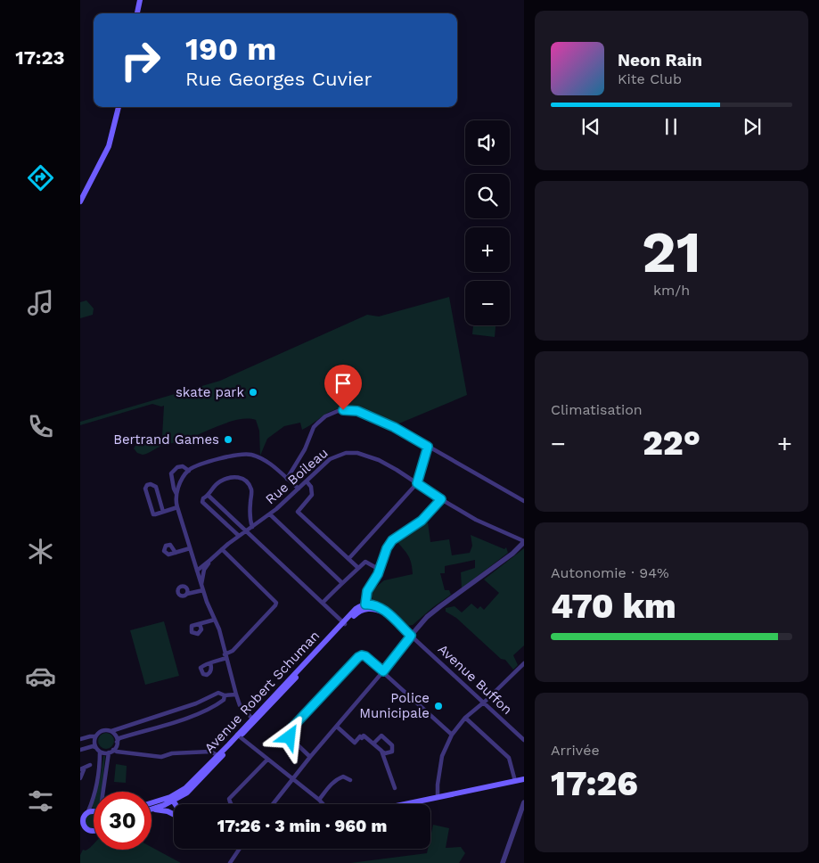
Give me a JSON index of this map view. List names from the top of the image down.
{
  "streets": {
    "main road": ["Avenue Robert Schuman"],
    "street": ["Rue Boileau", "Avenue Buffon"]
  },
  "places": ["skate park", "Bertrand Games", "Police Municipale"],
  "page": {
    "tabs": "17:23",
    "turn": ["190 m", "Rue Georges Cuvier"],
    "song": ["Neon Rain", "Kite Club"],
    "map_buttons": ["+", "−"],
    "tile": [
      ["21", "km/h"],
      "Climatisation",
      ["Autonomie · 94%", "470 km"],
      ["Arrivée", "17:26"]
    ],
    "heat": ["−", "22°", "+"],
    "limit": "30",
    "trip": "17:26 · 3 min · 960 m"
  }
}
